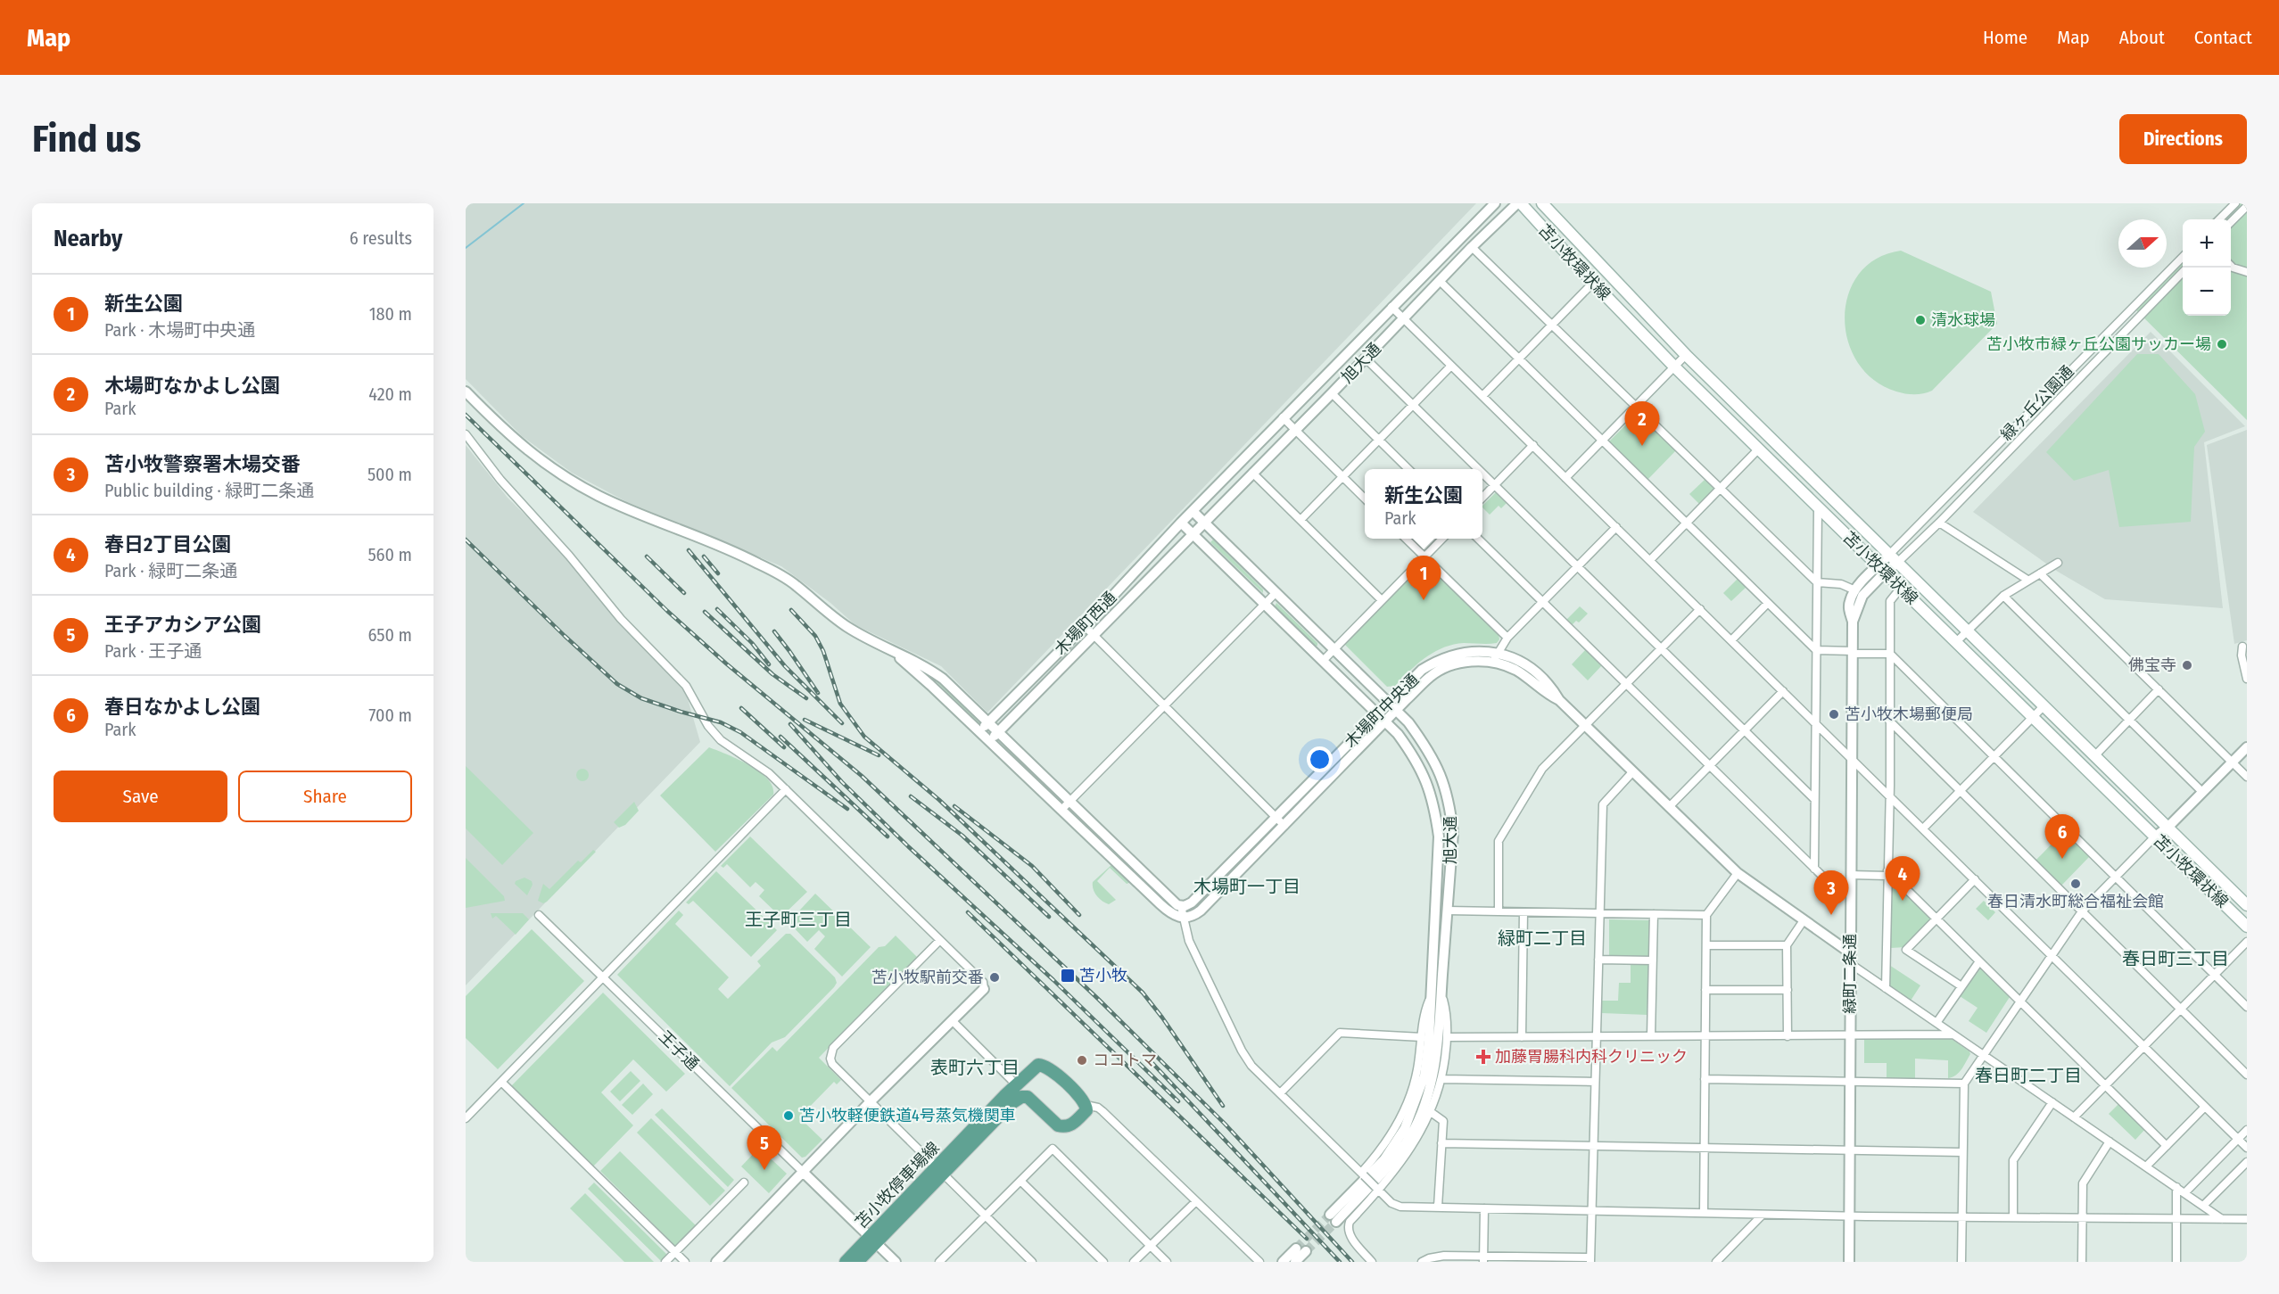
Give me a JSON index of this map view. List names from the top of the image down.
{
  "streets": {
    "main road": ["苫小牧環状線", "苫小牧停車場線"],
    "street": [
      "旭大通",
      "緑ヶ丘公園通",
      "木場町西通",
      "木場町中央通",
      "緑町二条通",
      "王子通"
    ]
  },
  "crossings": [
    ["苫小牧環状線", "旭大通"],
    ["苫小牧環状線", "緑ヶ丘公園通"],
    ["苫小牧環状線", "緑町二条通"],
    ["旭大通", "木場町西通"],
    ["旭大通", "木場町中央通"],
    ["緑ヶ丘公園通", "緑町二条通"],
    ["木場町中央通", "緑町二条通"],
    ["王子通", "苫小牧停車場線"]
  ],
  "districts": [
    "木場町一丁目",
    "王子町三丁目",
    "緑町二丁目",
    "春日町三丁目",
    "表町六丁目",
    "春日町二丁目"
  ],
  "places": {
    "other": [
      "清水球場",
      "苫小牧市緑ヶ丘公園サッカー場",
      "佛宝寺",
      "苫小牧木場郵便局",
      "春日清水町総合福祉会館",
      "苫小牧駅前交番",
      "ココトマ",
      "苫小牧軽便鉄道4号蒸気機関車"
    ],
    "transit": ["苫小牧"],
    "health": ["加藤胃腸科内科クリニック"]
  },
  "north": "right",
  "page": {
    "header": "Map",
    "nav": [
      "Home",
      "Map",
      "About",
      "Contact"
    ],
    "buttons": [
      "Directions",
      ["Save", "Share"]
    ],
    "title": "Find us",
    "heading": ["Nearby", "6 results"],
    "map_buttons": ["+", "−"],
    "list": [
      {
        "mark": "1",
        "name": "新生公園",
        "note": "Park · 木場町中央通",
        "value": "180 m"
      },
      {
        "mark": "2",
        "name": "木場町なかよし公園",
        "note": "Park",
        "value": "420 m"
      },
      {
        "mark": "3",
        "name": "苫小牧警察署木場交番",
        "note": "Public building · 緑町二条通",
        "value": "500 m"
      },
      {
        "mark": "4",
        "name": "春日2丁目公園",
        "note": "Park · 緑町二条通",
        "value": "560 m"
      },
      {
        "mark": "5",
        "name": "王子アカシア公園",
        "note": "Park · 王子通",
        "value": "650 m"
      },
      {
        "mark": "6",
        "name": "春日なかよし公園",
        "note": "Park",
        "value": "700 m"
      }
    ],
    "pins": [
      "2",
      "1",
      "6",
      "4",
      "3",
      "5"
    ],
    "popup": ["新生公園", "Park"]
  }
}
